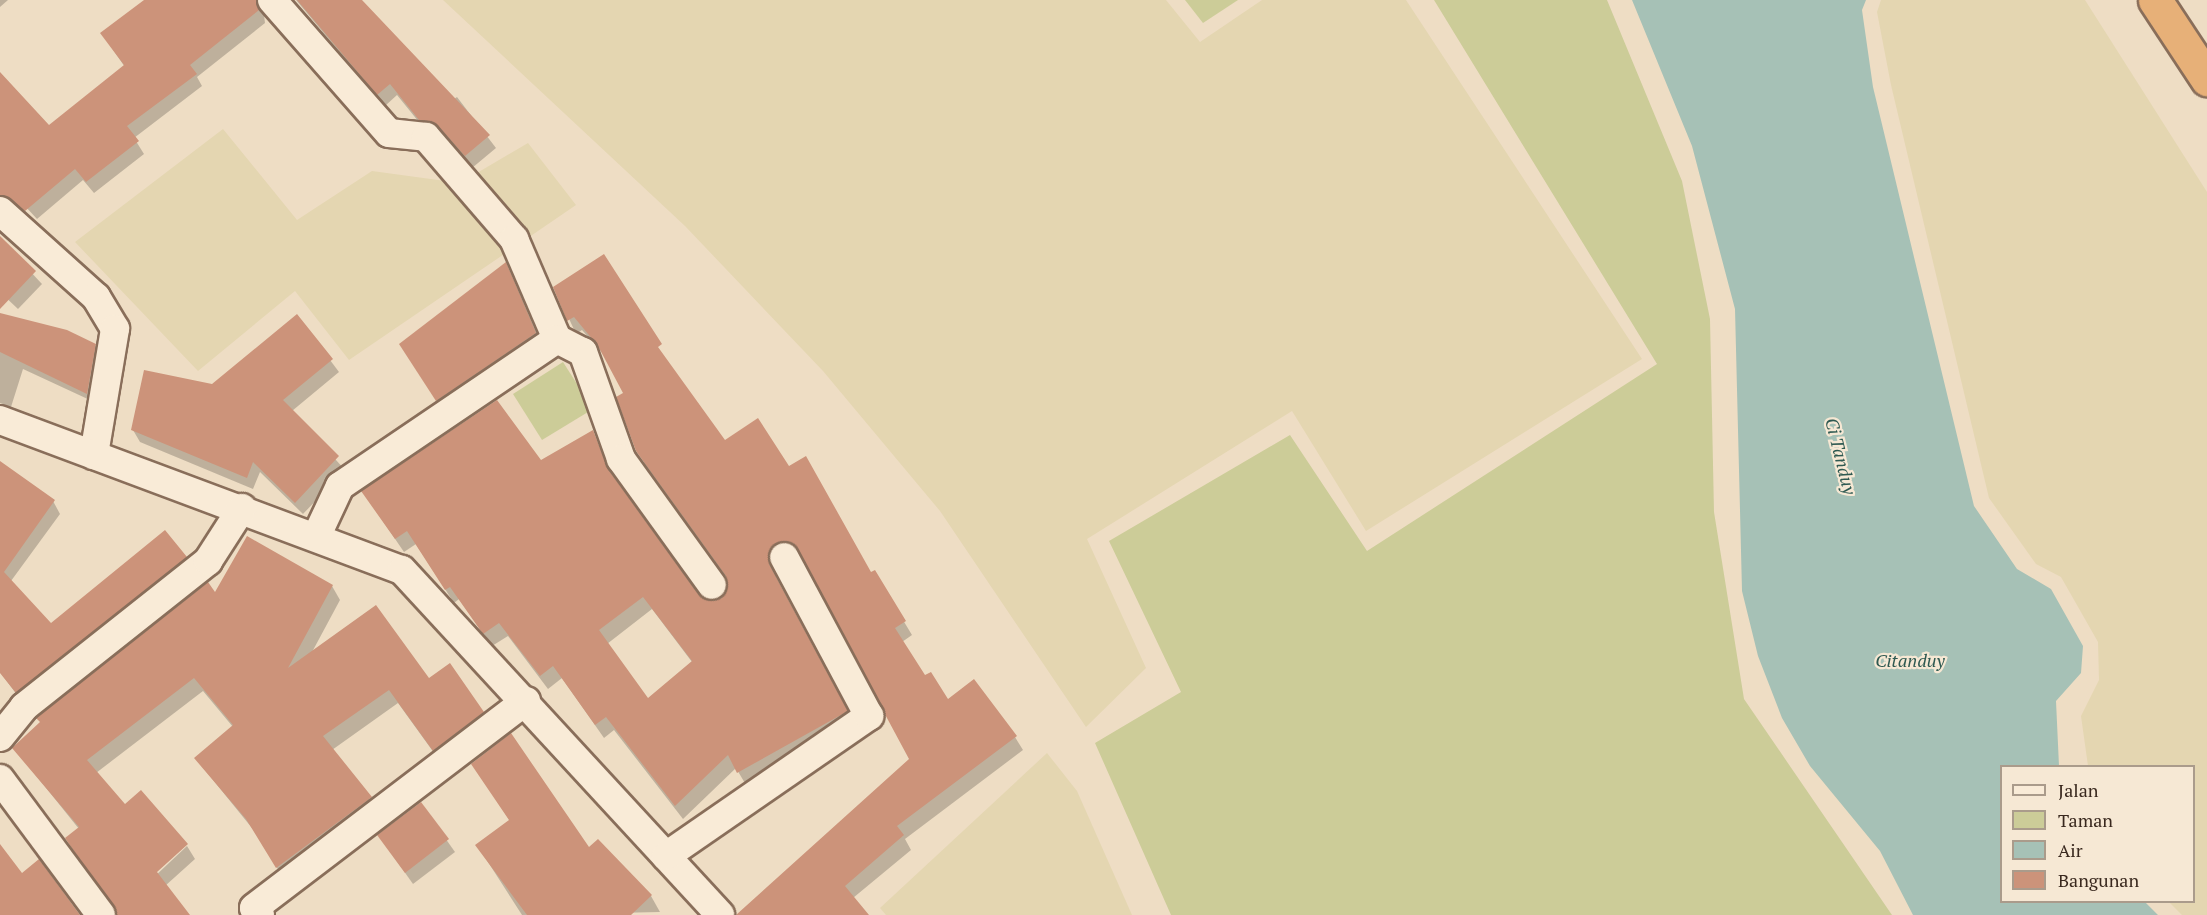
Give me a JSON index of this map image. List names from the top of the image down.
{
  "water": ["Ci Tanduy", "Citanduy"],
  "legend": [
    "Jalan",
    "Taman",
    "Air",
    "Bangunan"
  ]
}
